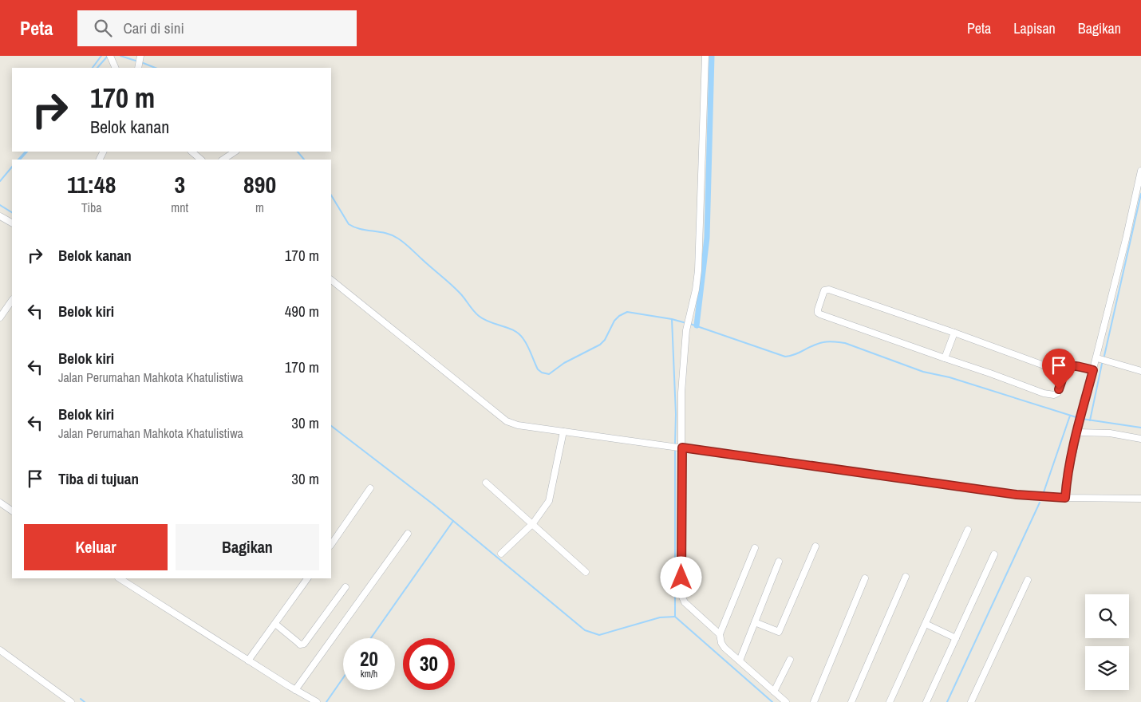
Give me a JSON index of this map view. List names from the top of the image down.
{
  "page": {
    "header": "Peta",
    "search": "Cari di sini",
    "nav": ["Peta", "Lapisan", "Bagikan"],
    "turn": ["170 m", "Belok kanan"],
    "eta": [
      "11:48",
      "Tiba",
      "3",
      "mnt",
      "890",
      "m"
    ],
    "list": [
      {
        "name": "Belok kanan",
        "value": "170 m"
      },
      {
        "name": "Belok kiri",
        "value": "490 m"
      },
      {
        "name": "Belok kiri",
        "note": "Jalan Perumahan Mahkota Khatulistiwa",
        "value": "170 m"
      },
      {
        "name": "Belok kiri",
        "note": "Jalan Perumahan Mahkota Khatulistiwa",
        "value": "30 m"
      },
      {
        "name": "Tiba di tujuan",
        "value": "30 m"
      }
    ],
    "buttons": ["Keluar", "Bagikan"],
    "speed": "20 km/h",
    "limit": "30"
  }
}
